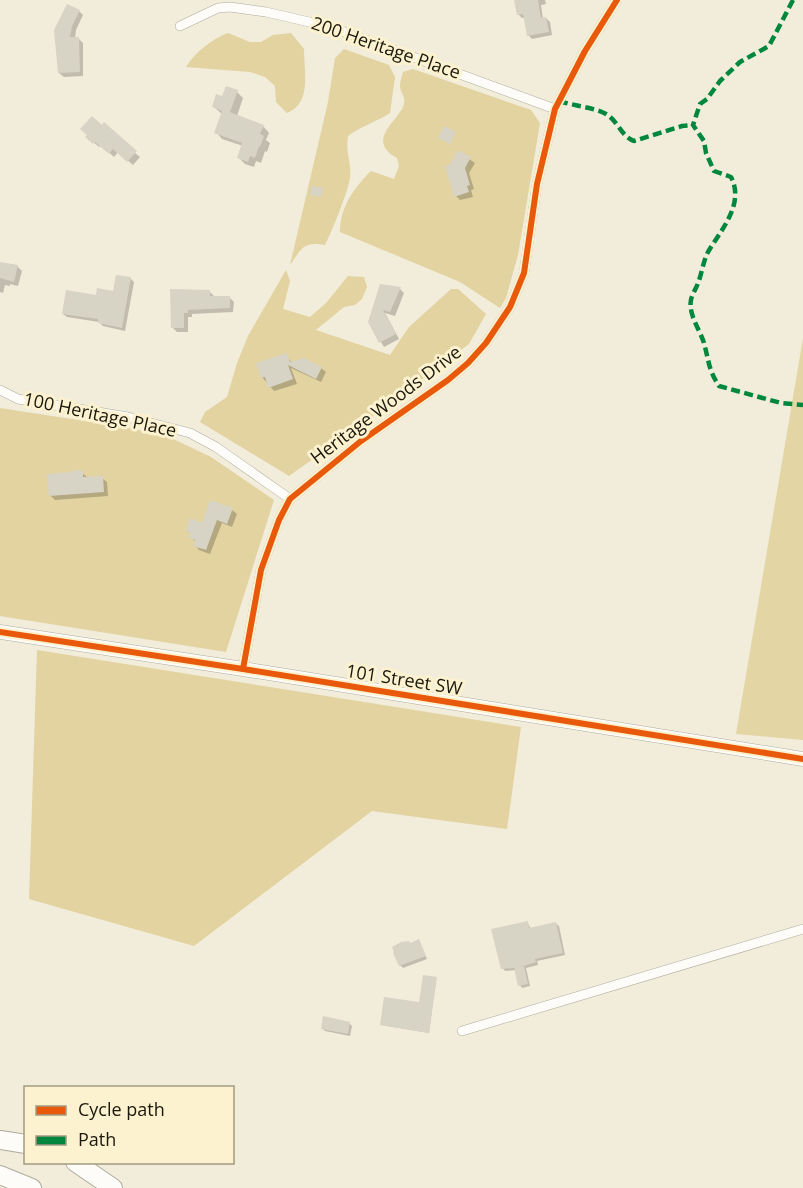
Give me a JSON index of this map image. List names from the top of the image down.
{
  "streets": {
    "street": [
      "200 Heritage Place",
      "Heritage Woods Drive",
      "100 Heritage Place",
      "101 Street SW"
    ]
  },
  "crossings": [
    ["200 Heritage Place", "Heritage Woods Drive"],
    ["Heritage Woods Drive", "100 Heritage Place"],
    ["Heritage Woods Drive", "101 Street SW"]
  ],
  "legend": ["Cycle path", "Path"]
}
